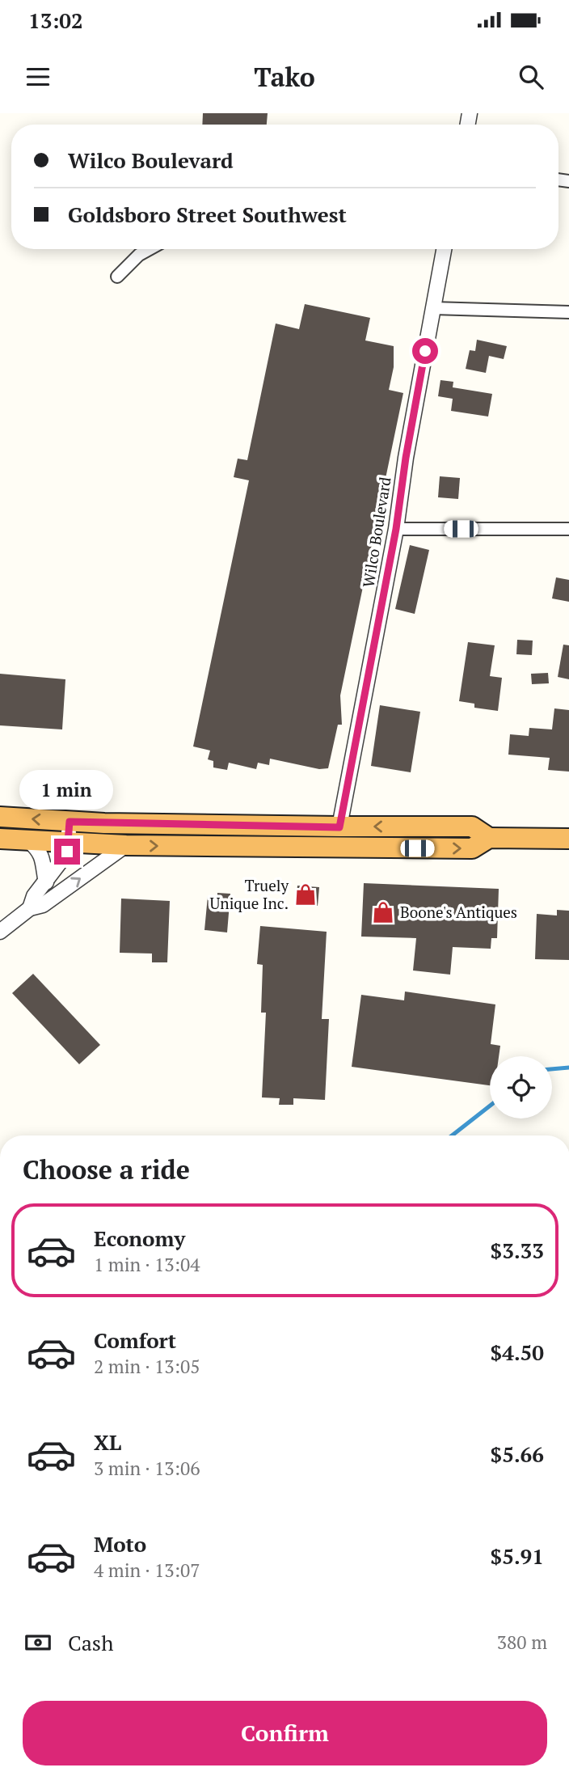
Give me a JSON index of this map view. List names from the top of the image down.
{
  "streets": {
    "street": ["Wilco Boulevard"]
  },
  "places": {
    "shop": ["Truely Unique Inc.", "Boone's Antiques"]
  },
  "page": {
    "status": "13:02",
    "header": "Tako",
    "banner": ["Wilco Boulevard", "Goldsboro Street Southwest"],
    "bubble": "1 min",
    "heading": "Choose a ride",
    "list": [
      {
        "name": "Economy",
        "note": "1 min · 13:04",
        "value": "$3.33"
      },
      {
        "name": "Comfort",
        "note": "2 min · 13:05",
        "value": "$4.50"
      },
      {
        "name": "XL",
        "note": "3 min · 13:06",
        "value": "$5.66"
      },
      {
        "name": "Moto",
        "note": "4 min · 13:07",
        "value": "$5.91"
      }
    ],
    "pay": ["Cash", "380 m"],
    "buttons": "Confirm"
  }
}
